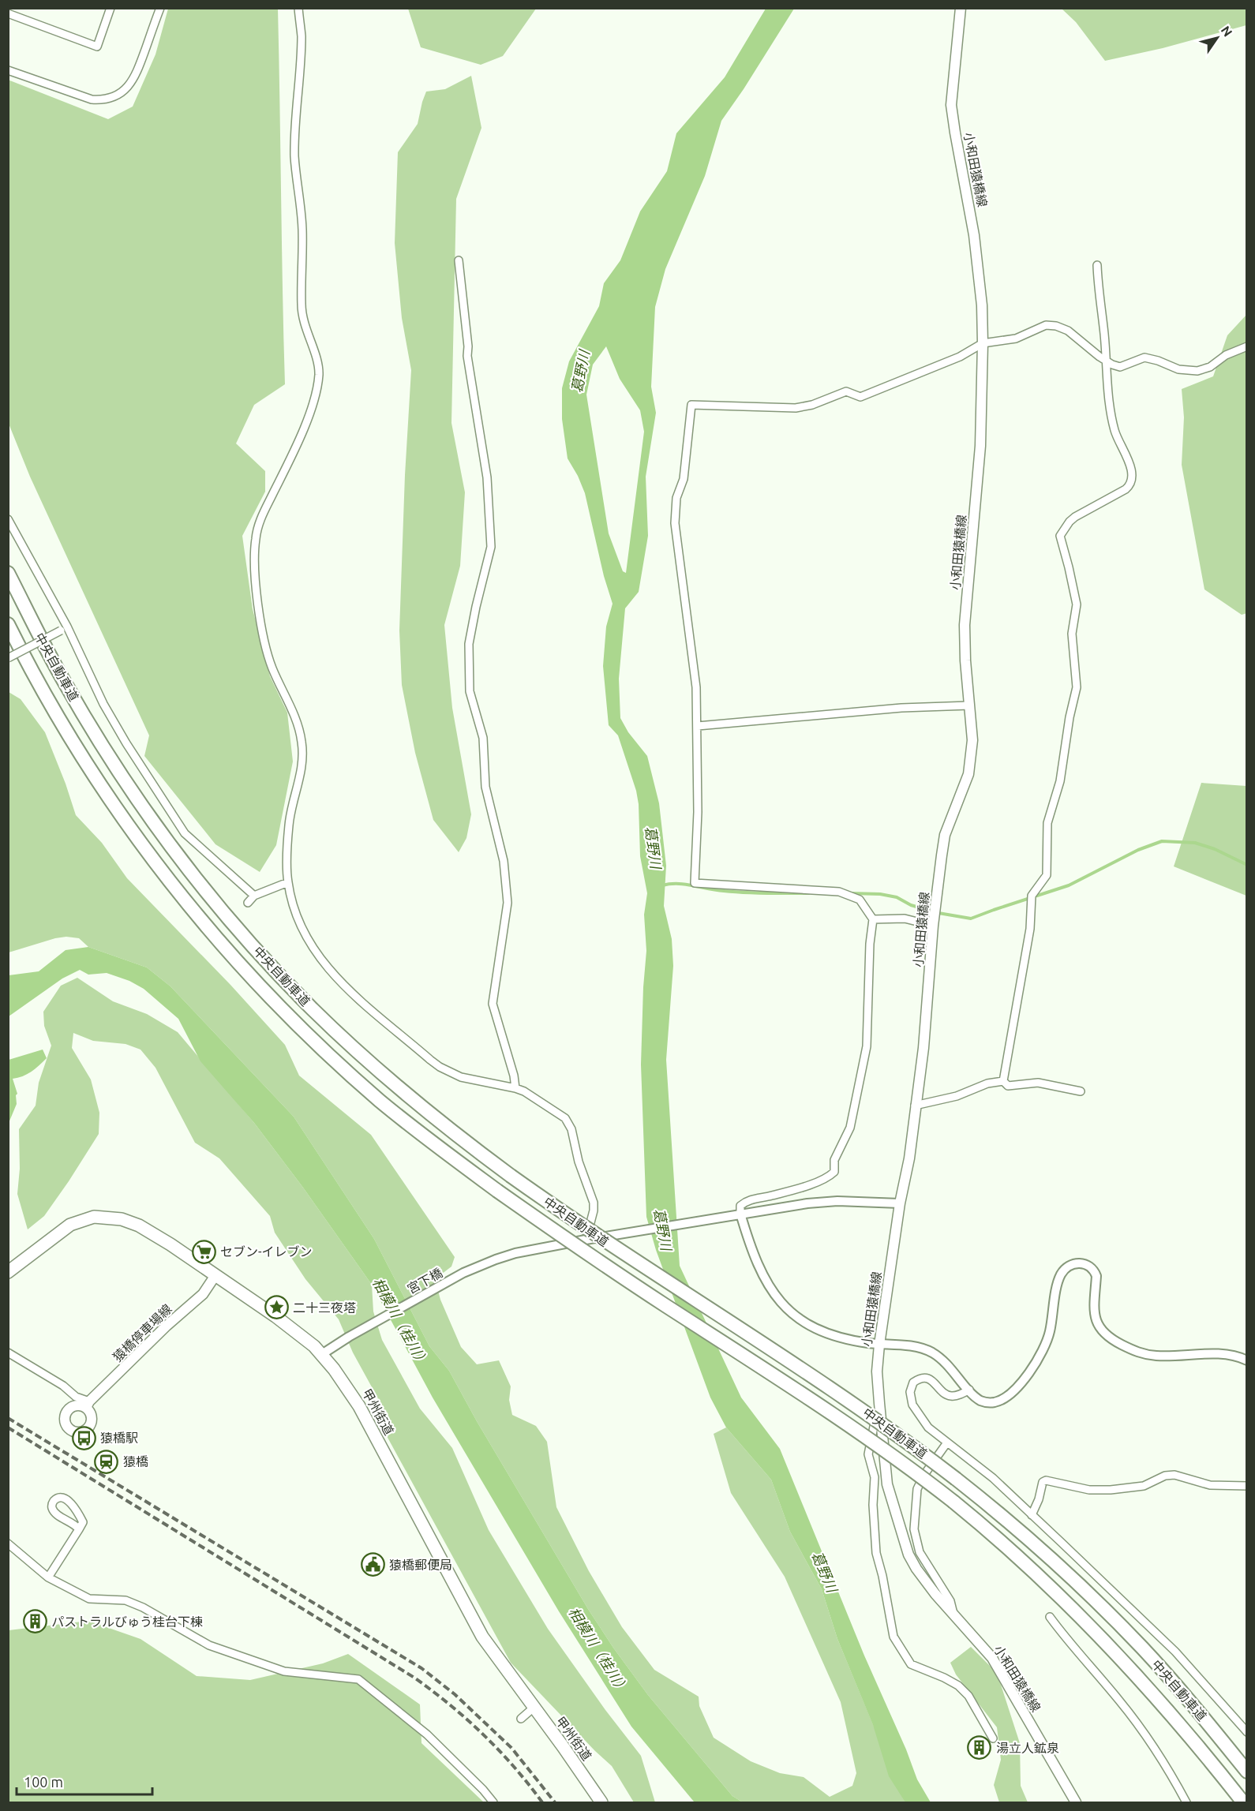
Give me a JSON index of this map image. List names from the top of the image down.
{
  "streets": {
    "highway": ["中央自動車道", "甲州街道"],
    "main road": ["小和田猿橋線", "猿橋停車場線"],
    "street": ["宮下橋"]
  },
  "crossings": [
    ["小和田猿橋線", "宮下橋"],
    ["宮下橋", "甲州街道"],
    ["猿橋停車場線", "甲州街道"]
  ],
  "water": ["葛野川", "相模川（桂川）"],
  "places": {
    "supermarket": ["セブン-イレブン"],
    "place": ["二十三夜塔"],
    "bus stop": ["猿橋駅"],
    "station": ["猿橋"],
    "public building": ["猿橋郵便局"],
    "building": ["パストラルびゅう桂台下棟", "湯立人鉱泉"]
  },
  "scale_bar": "100 m",
  "north": "top right"
}
